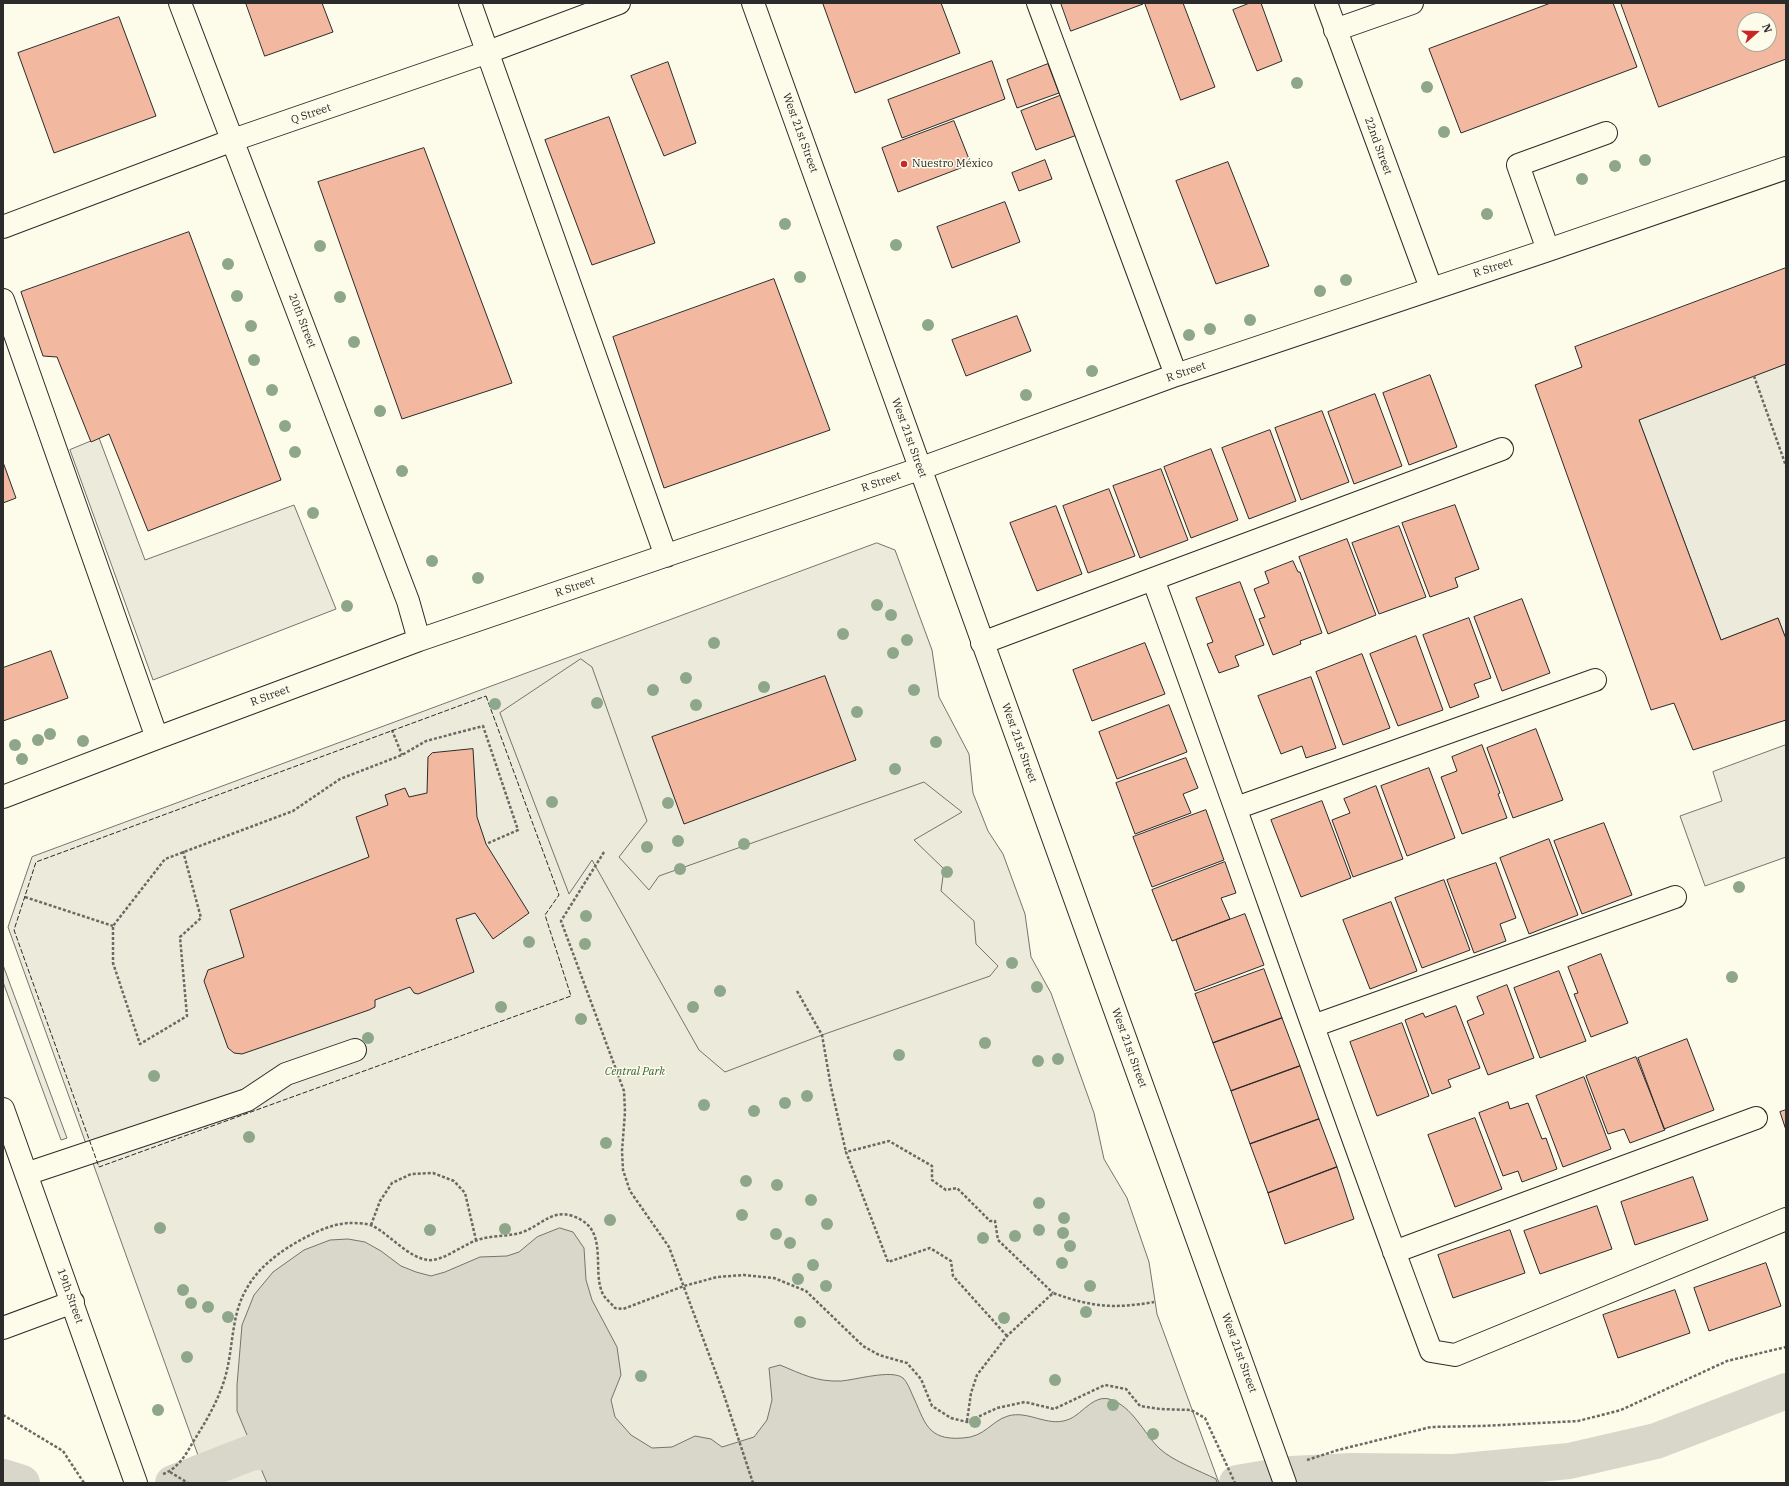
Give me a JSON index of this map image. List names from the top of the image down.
{
  "streets": {
    "street": [
      "Q Street",
      "West 21st Street",
      "22nd Street",
      "R Street",
      "20th Street",
      "19th Street"
    ]
  },
  "crossings": [
    ["Q Street", "20th Street"],
    ["West 21st Street", "R Street"],
    ["22nd Street", "R Street"],
    ["R Street", "20th Street"]
  ],
  "parks": ["Central Park"],
  "places": ["Nuestro México"],
  "north": "right"
}
